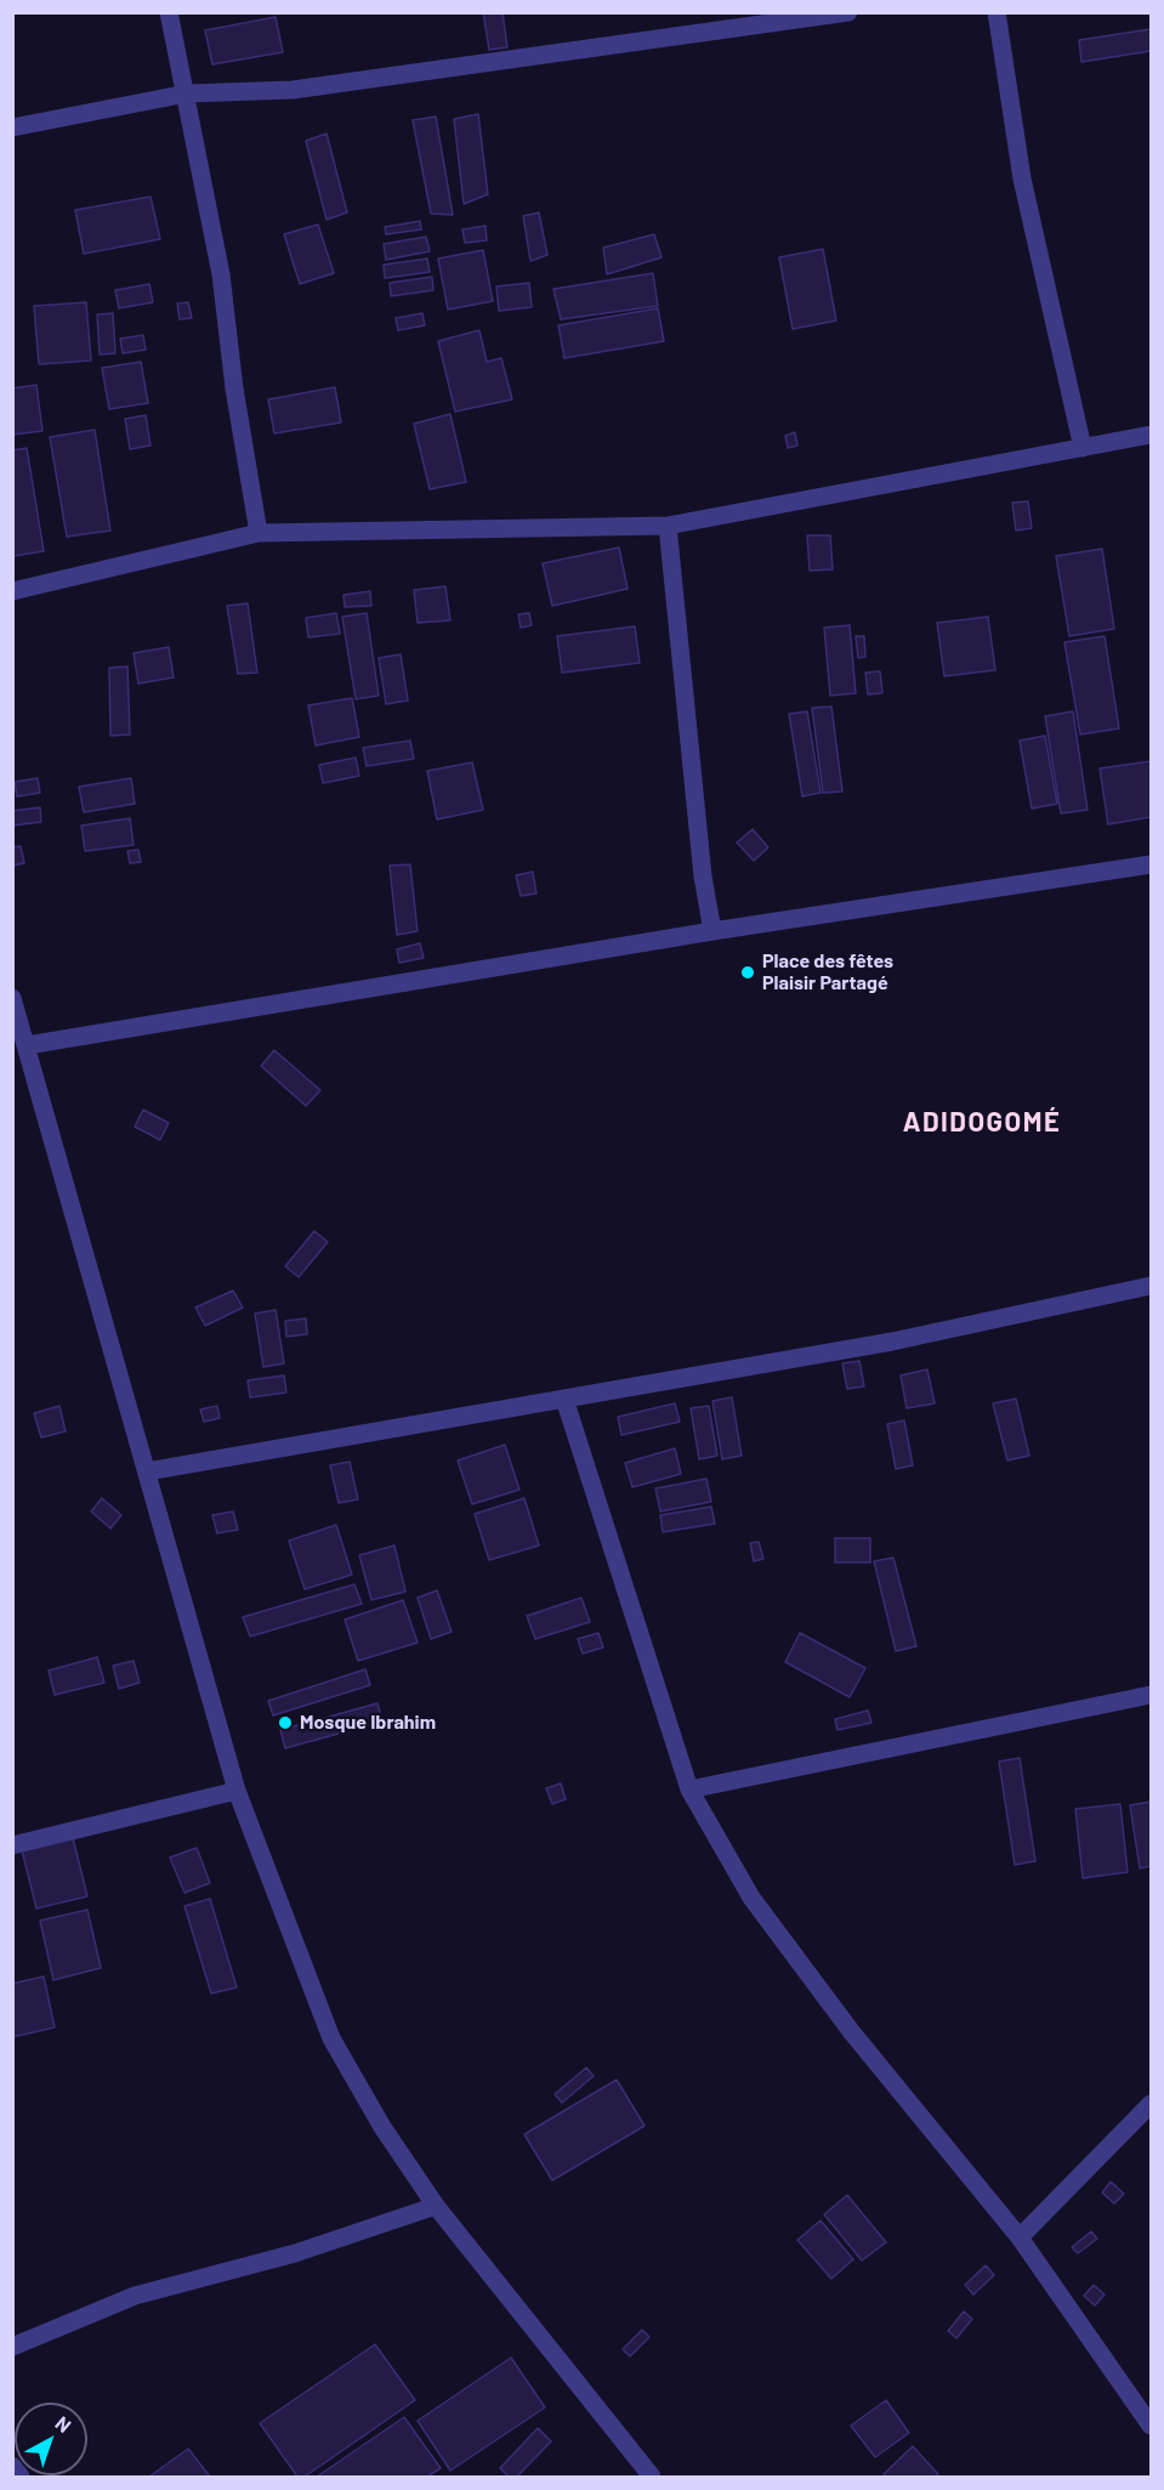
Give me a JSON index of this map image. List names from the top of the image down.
{
  "districts": ["ADIDOGOMÉ"],
  "places": ["Place des fêtes Plaisir Partagé", "Mosque Ibrahim"],
  "north": "top right"
}
